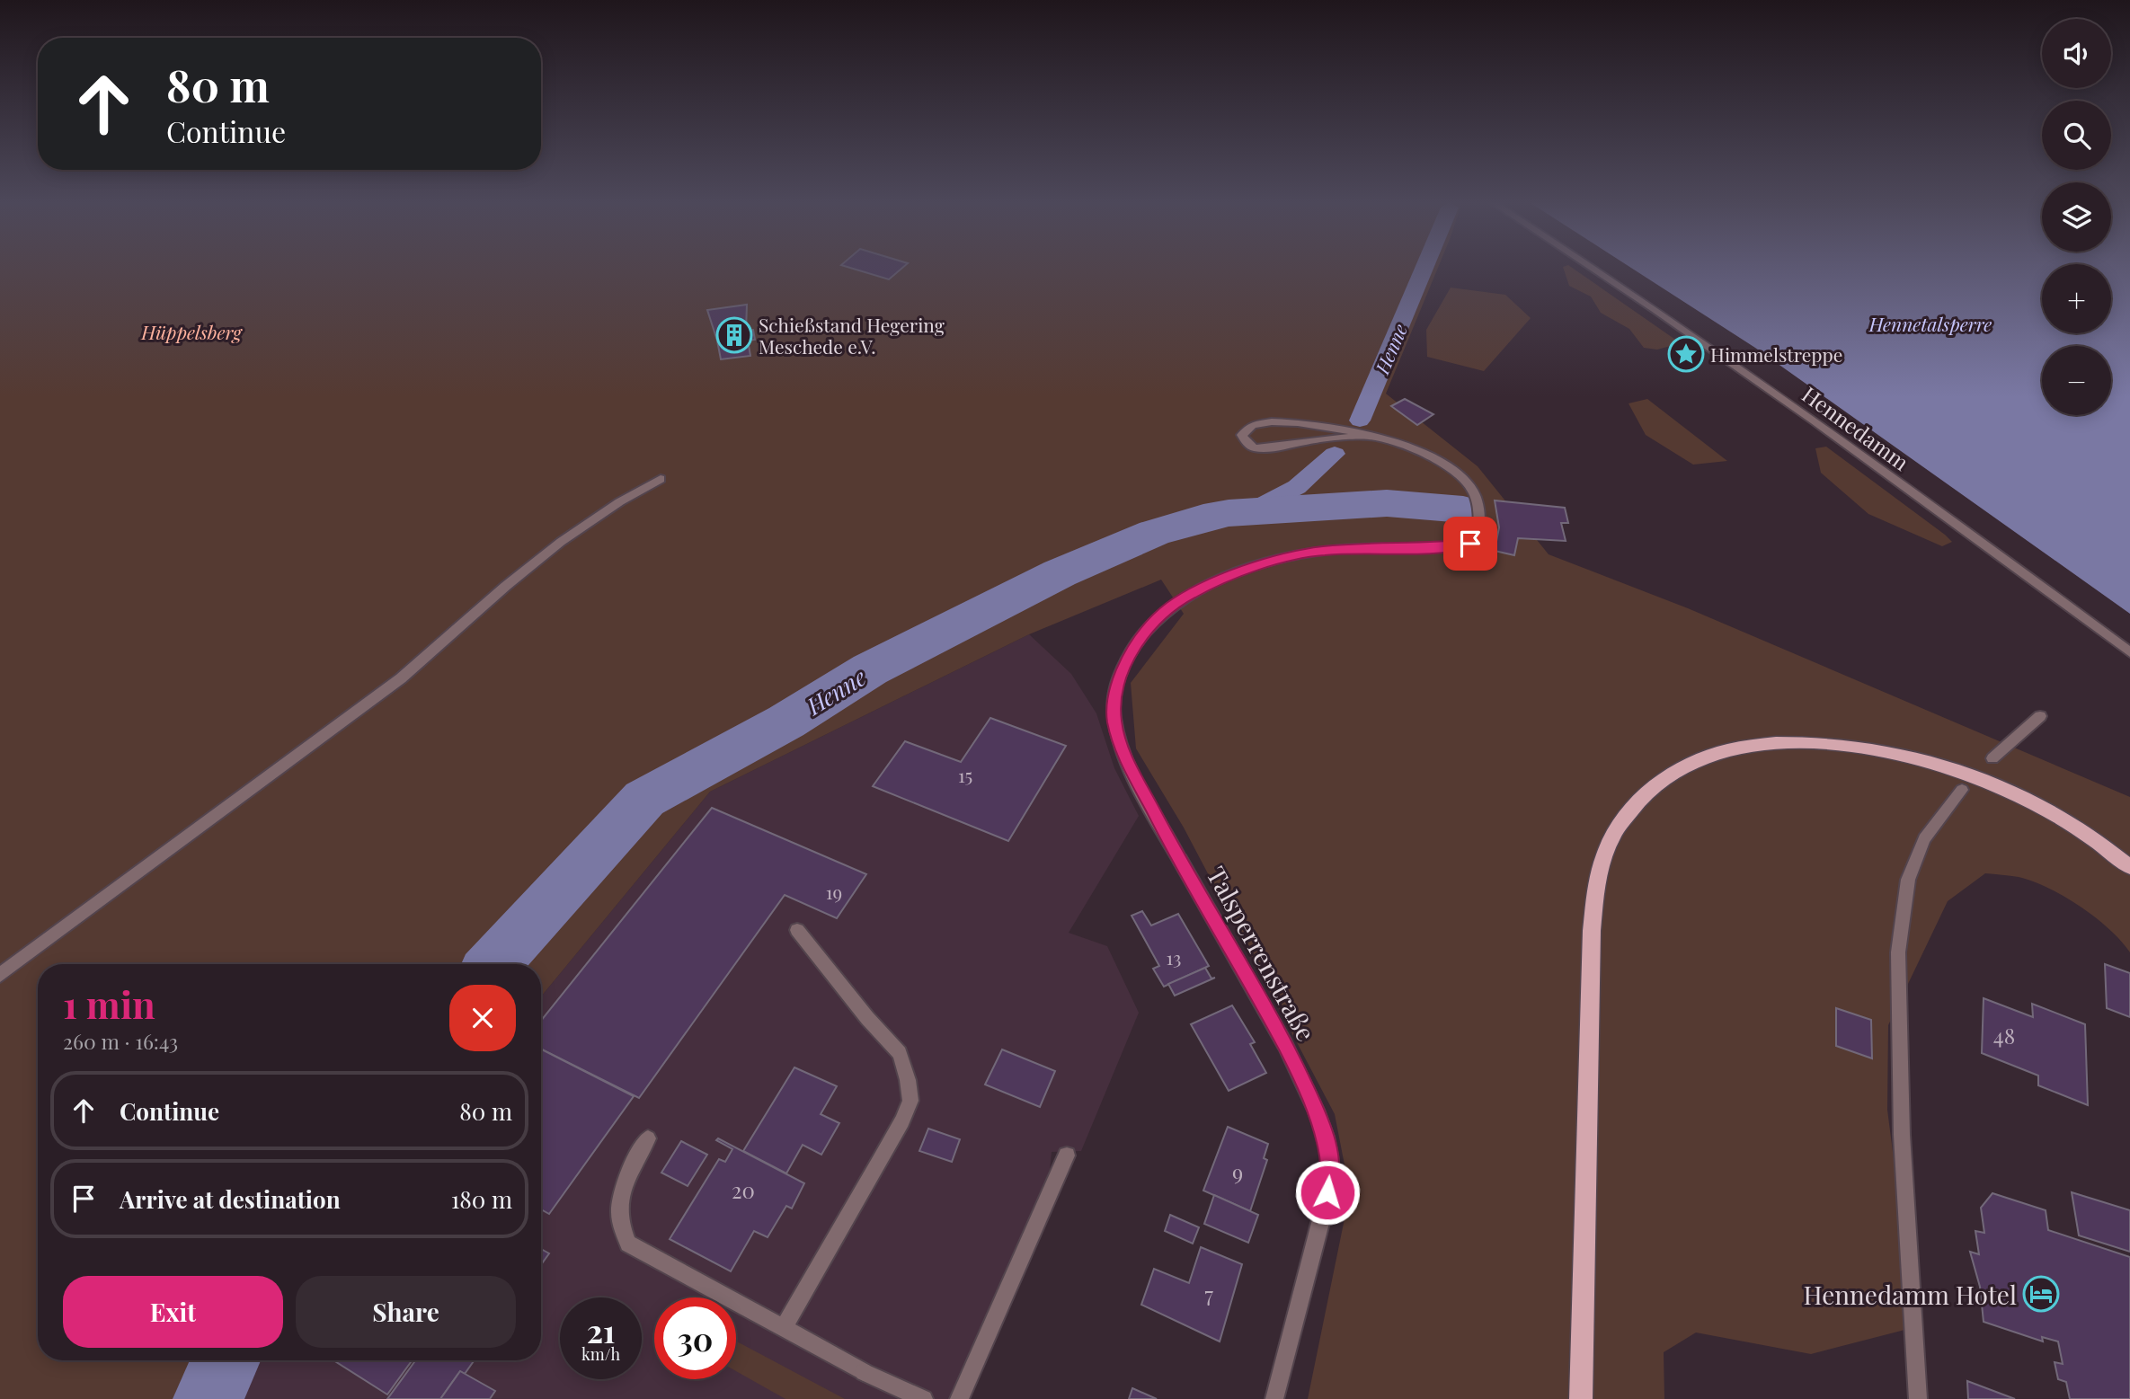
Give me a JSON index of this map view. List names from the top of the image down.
{
  "streets": {
    "street": ["Hennedamm", "Talsperrenstraße"]
  },
  "water": ["Hennetalsperre", "Henne"],
  "parks": ["Hüppelsberg"],
  "places": {
    "building": ["Schießstand Hegering Meschede e.V."],
    "place": ["Himmelstreppe"],
    "hotel": ["Hennedamm Hotel"]
  },
  "house_numbers": [
    "15",
    "19",
    "13",
    "48",
    "9",
    "20",
    "7"
  ],
  "page": {
    "map_buttons": ["+", "−"],
    "turn": ["80 m", "Continue"],
    "heading": ["1 min", "260 m · 16:43"],
    "list": [
      {
        "name": "Continue",
        "value": "80 m"
      },
      {
        "name": "Arrive at destination",
        "value": "180 m"
      }
    ],
    "buttons": ["Exit", "Share"],
    "speed": "21 km/h",
    "limit": "30"
  }
}
